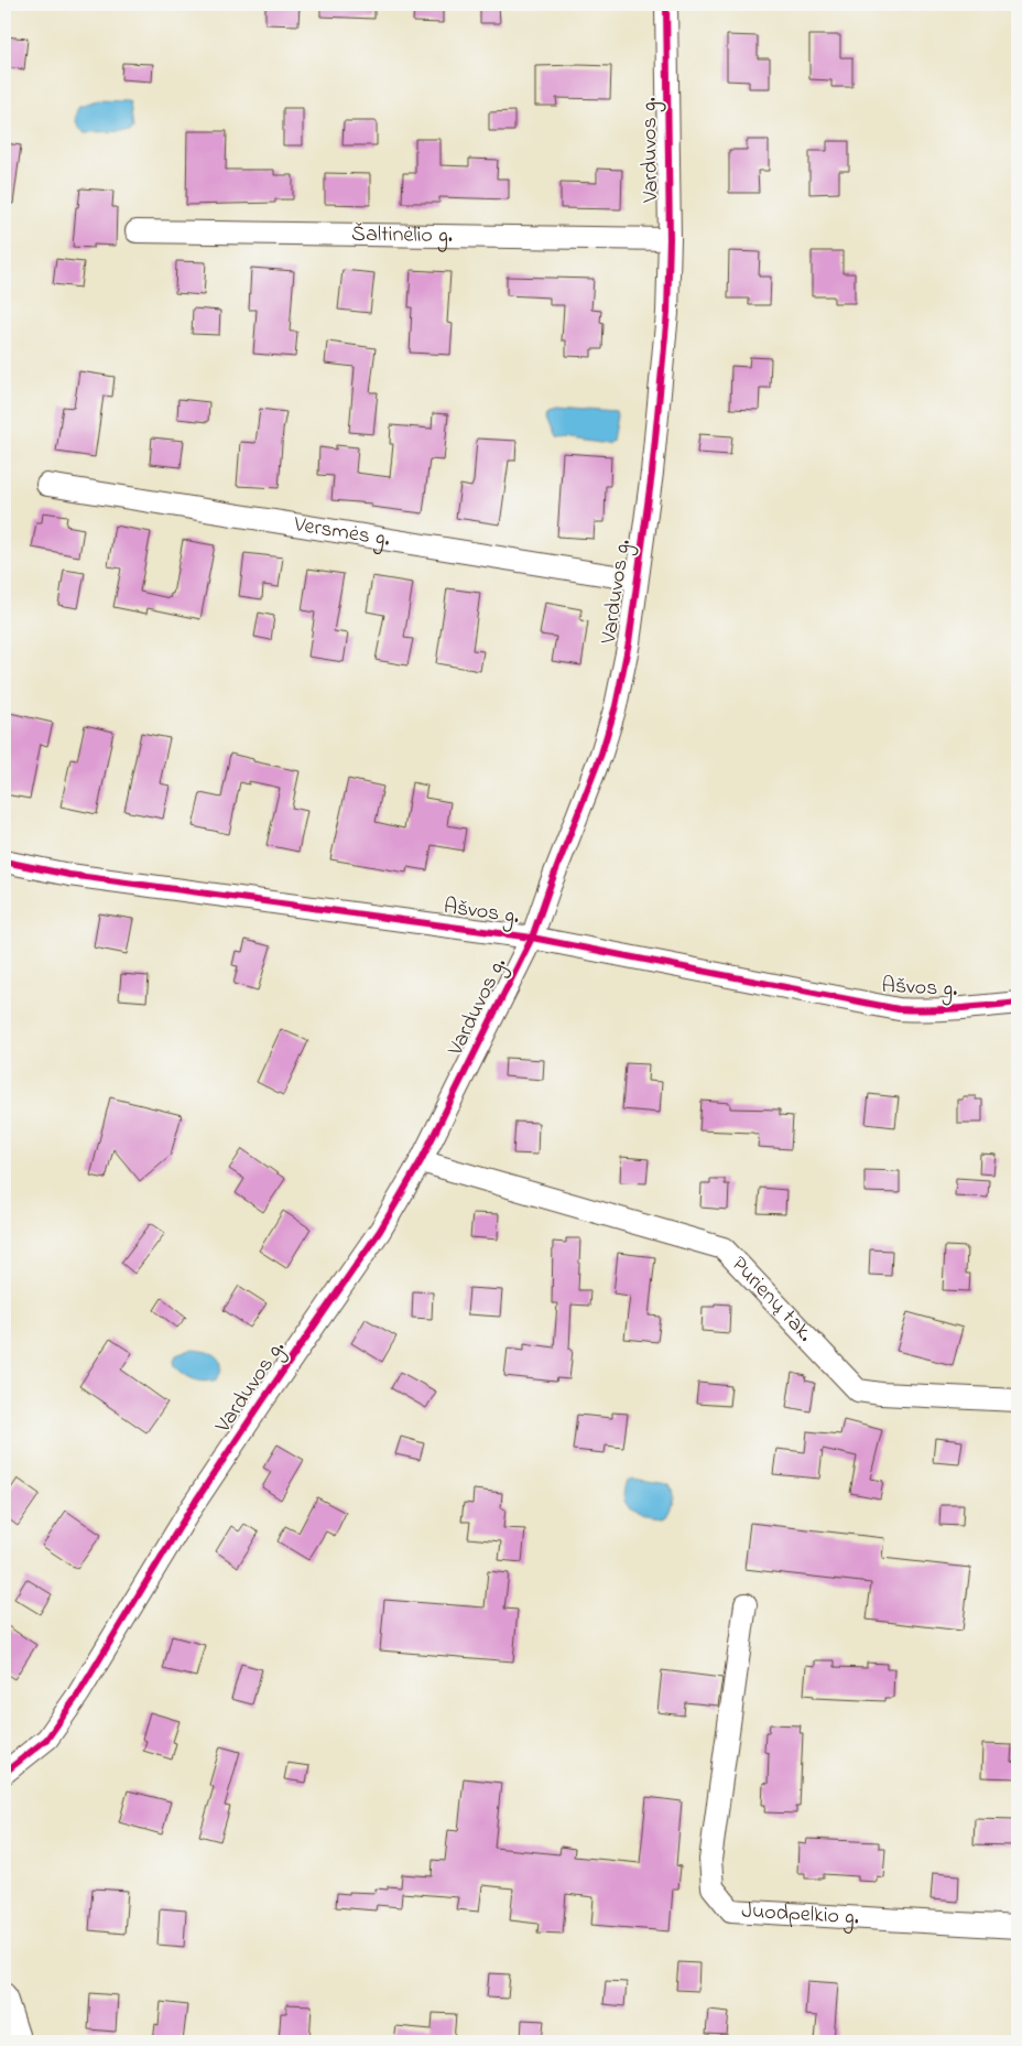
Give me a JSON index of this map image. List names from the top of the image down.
{
  "streets": {
    "street": [
      "Varduvos g.",
      "Šaltinėlio g.",
      "Versmės g.",
      "Ašvos g.",
      "Purienų tak.",
      "Juodpelkio g."
    ]
  },
  "crossings": [
    ["Varduvos g.", "Šaltinėlio g."],
    ["Varduvos g.", "Versmės g."],
    ["Varduvos g.", "Ašvos g."],
    ["Varduvos g.", "Purienų tak."]
  ]
}
